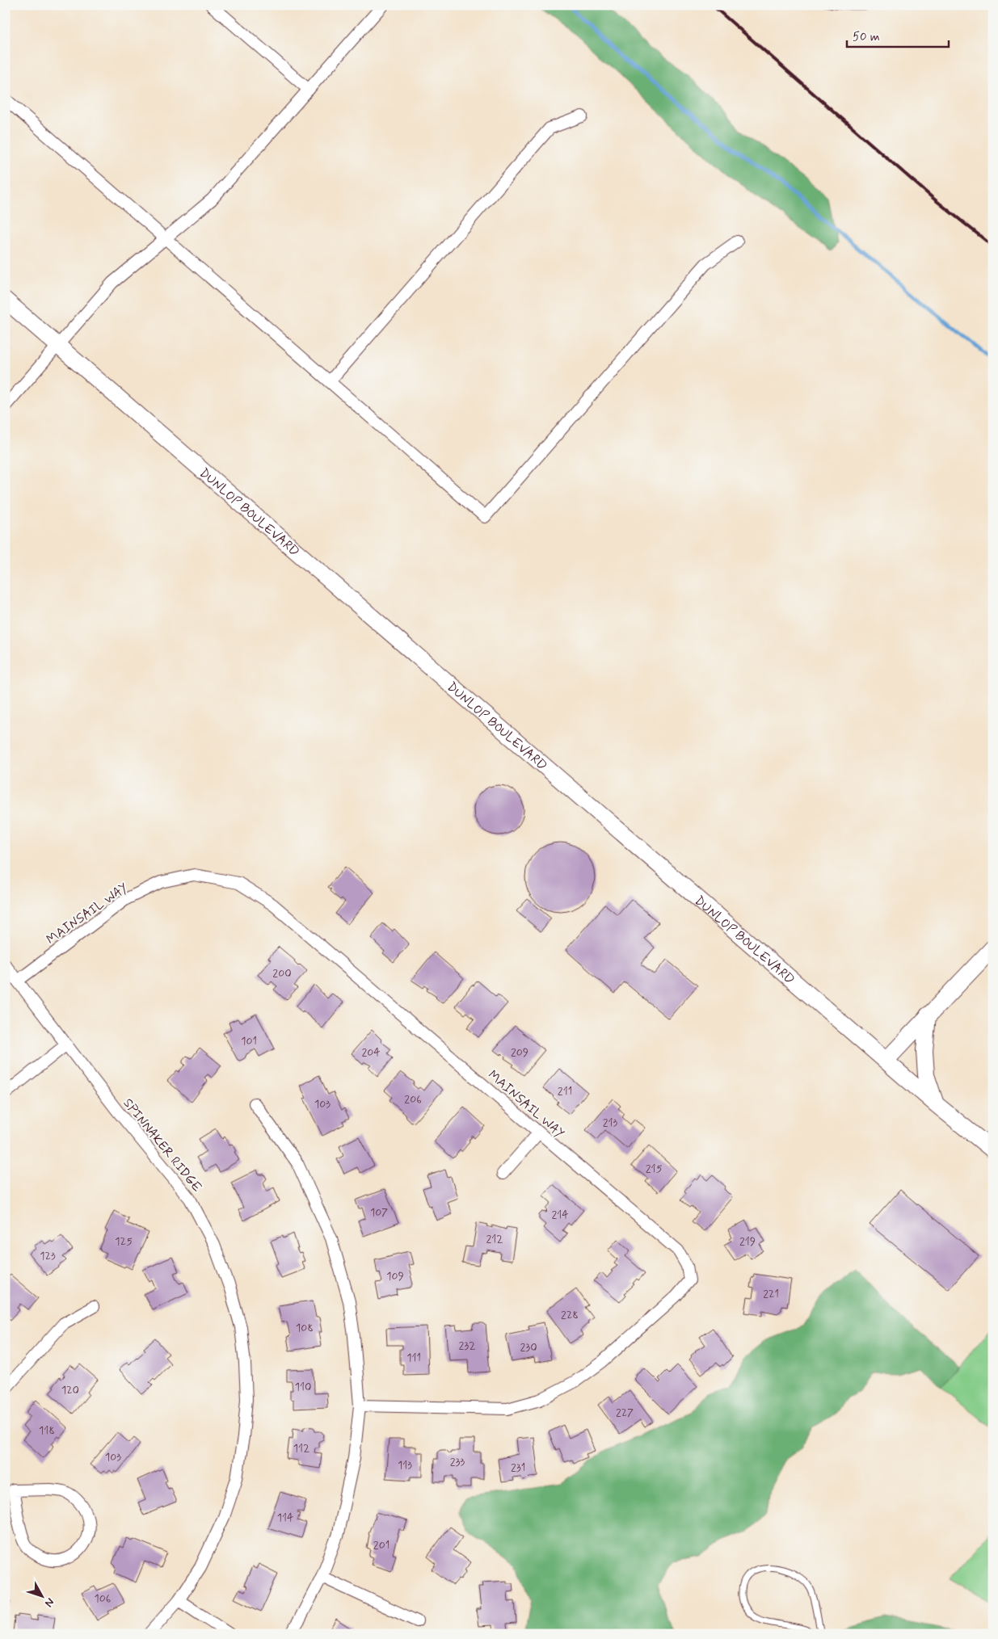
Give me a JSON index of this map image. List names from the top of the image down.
{
  "streets": {
    "street": ["DUNLOP BOULEVARD", "MAINSAIL WAY", "SPINNAKER RIDGE"]
  },
  "crossings": [
    ["MAINSAIL WAY", "SPINNAKER RIDGE"]
  ],
  "house_numbers": [
    "200",
    "101",
    "204",
    "209",
    "211",
    "206",
    "103",
    "213",
    "215",
    "107",
    "214",
    "212",
    "125",
    "219",
    "123",
    "109",
    "221",
    "228",
    "108",
    "232",
    "230",
    "111",
    "110",
    "120",
    "227",
    "118",
    "112",
    "103",
    "233",
    "113",
    "231",
    "114",
    "201",
    "106"
  ],
  "scale_bar": "50 m",
  "north": "bottom right"
}
